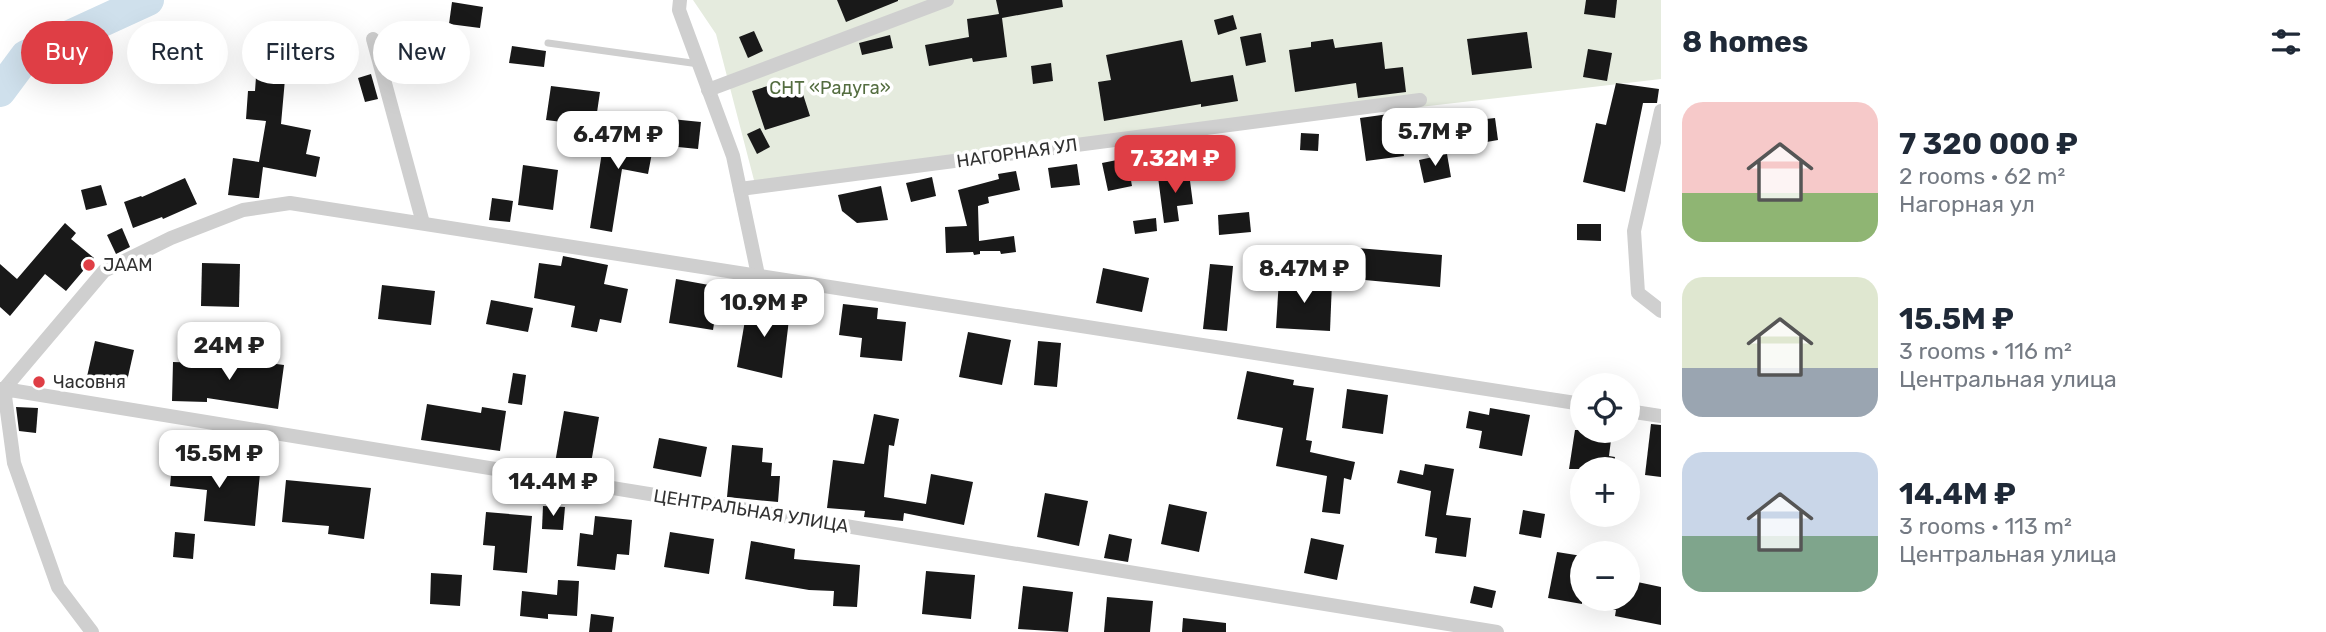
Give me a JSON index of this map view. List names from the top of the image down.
{
  "streets": {
    "street": ["НАГОРНАЯ УЛ", "ЦЕНТРАЛЬНАЯ УЛИЦА"]
  },
  "parks": ["СНТ «Радуга»"],
  "places": ["JAAM", "Часовня"],
  "page": {
    "heading": "8 homes",
    "chip": [
      "Buy",
      "Rent",
      "Filters",
      "New"
    ],
    "list": [
      {
        "name": "7 320 000 ₽",
        "note": "2 rooms · 62 m² · Нагорная ул"
      },
      {
        "name": "15.5M ₽",
        "note": "3 rooms · 116 m² · Центральная улица"
      },
      {
        "name": "14.4M ₽",
        "note": "3 rooms · 113 m² · Центральная улица"
      }
    ],
    "price": [
      "5.7M ₽",
      "6.47M ₽",
      "7.32M ₽",
      "8.47M ₽",
      "10.9M ₽",
      "24M ₽",
      "15.5M ₽",
      "14.4M ₽"
    ],
    "map_buttons": ["+", "−"]
  }
}
